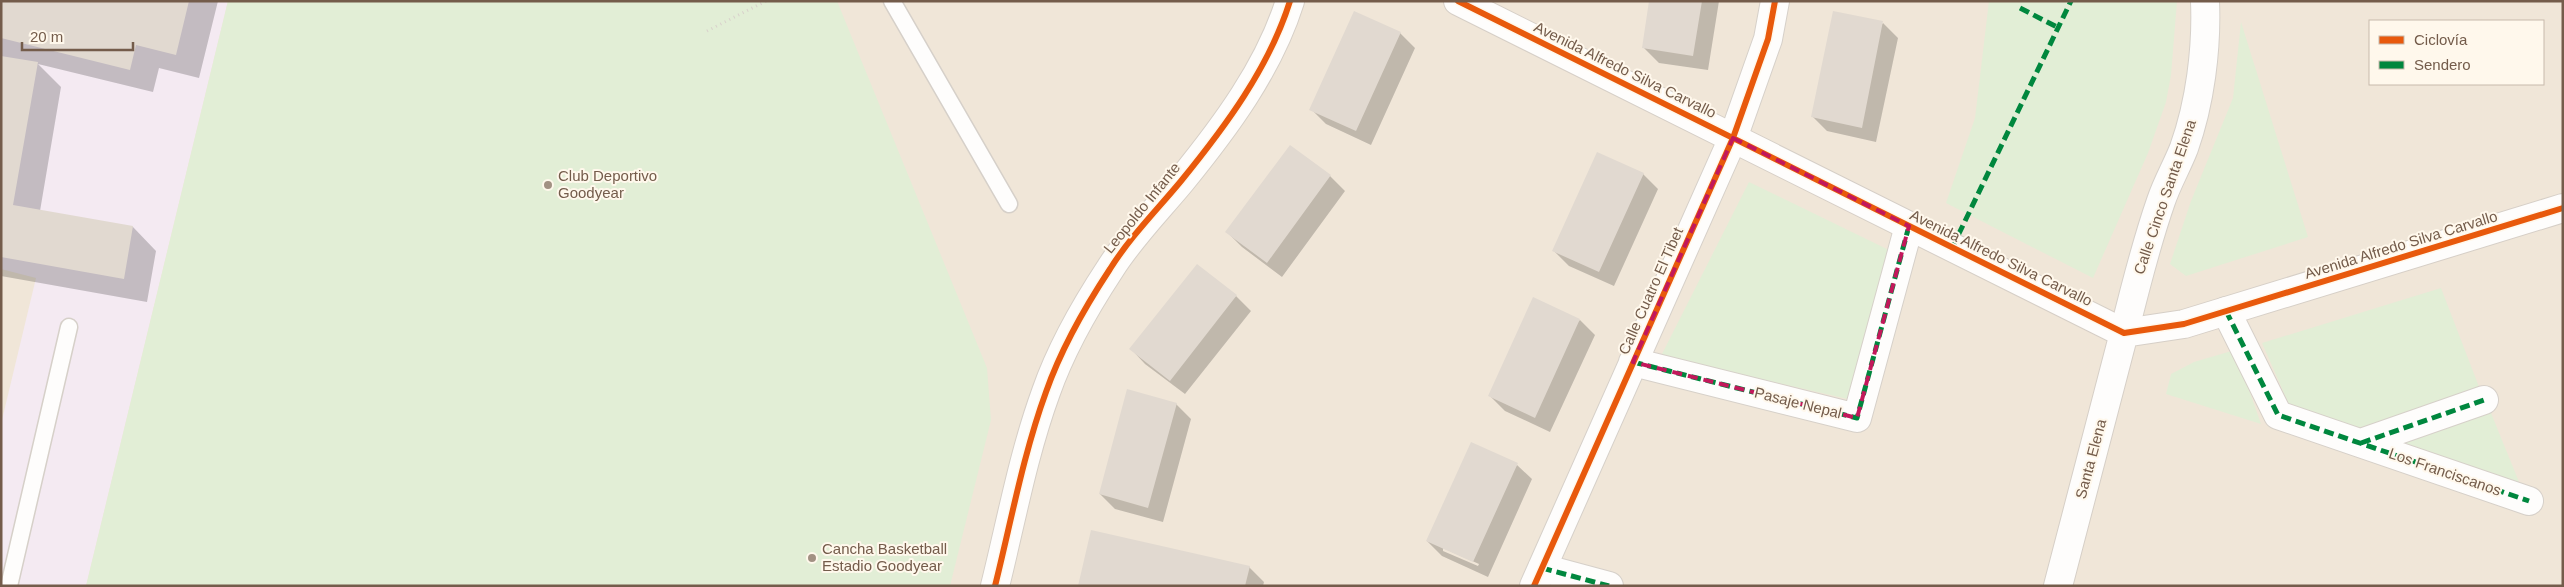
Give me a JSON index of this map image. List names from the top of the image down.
{
  "streets": {
    "street": [
      "Avenida Alfredo Silva Carvallo",
      "Calle Cinco Santa Elena",
      "Leopoldo Infante",
      "Calle Cuatro El Tibet",
      "Pasaje Nepal",
      "Santa Elena",
      "Los Franciscanos"
    ]
  },
  "crossings": [
    ["Avenida Alfredo Silva Carvallo", "Calle Cinco Santa Elena"],
    ["Avenida Alfredo Silva Carvallo", "Calle Cuatro El Tibet"],
    ["Avenida Alfredo Silva Carvallo", "Pasaje Nepal"],
    ["Avenida Alfredo Silva Carvallo", "Santa Elena"],
    ["Avenida Alfredo Silva Carvallo", "Los Franciscanos"],
    ["Calle Cinco Santa Elena", "Santa Elena"],
    ["Calle Cuatro El Tibet", "Pasaje Nepal"]
  ],
  "places": ["Club Deportivo Goodyear", "Cancha Basketball Estadio Goodyear"],
  "legend": ["Ciclovía", "Sendero"],
  "scale_bar": "20 m"
}
